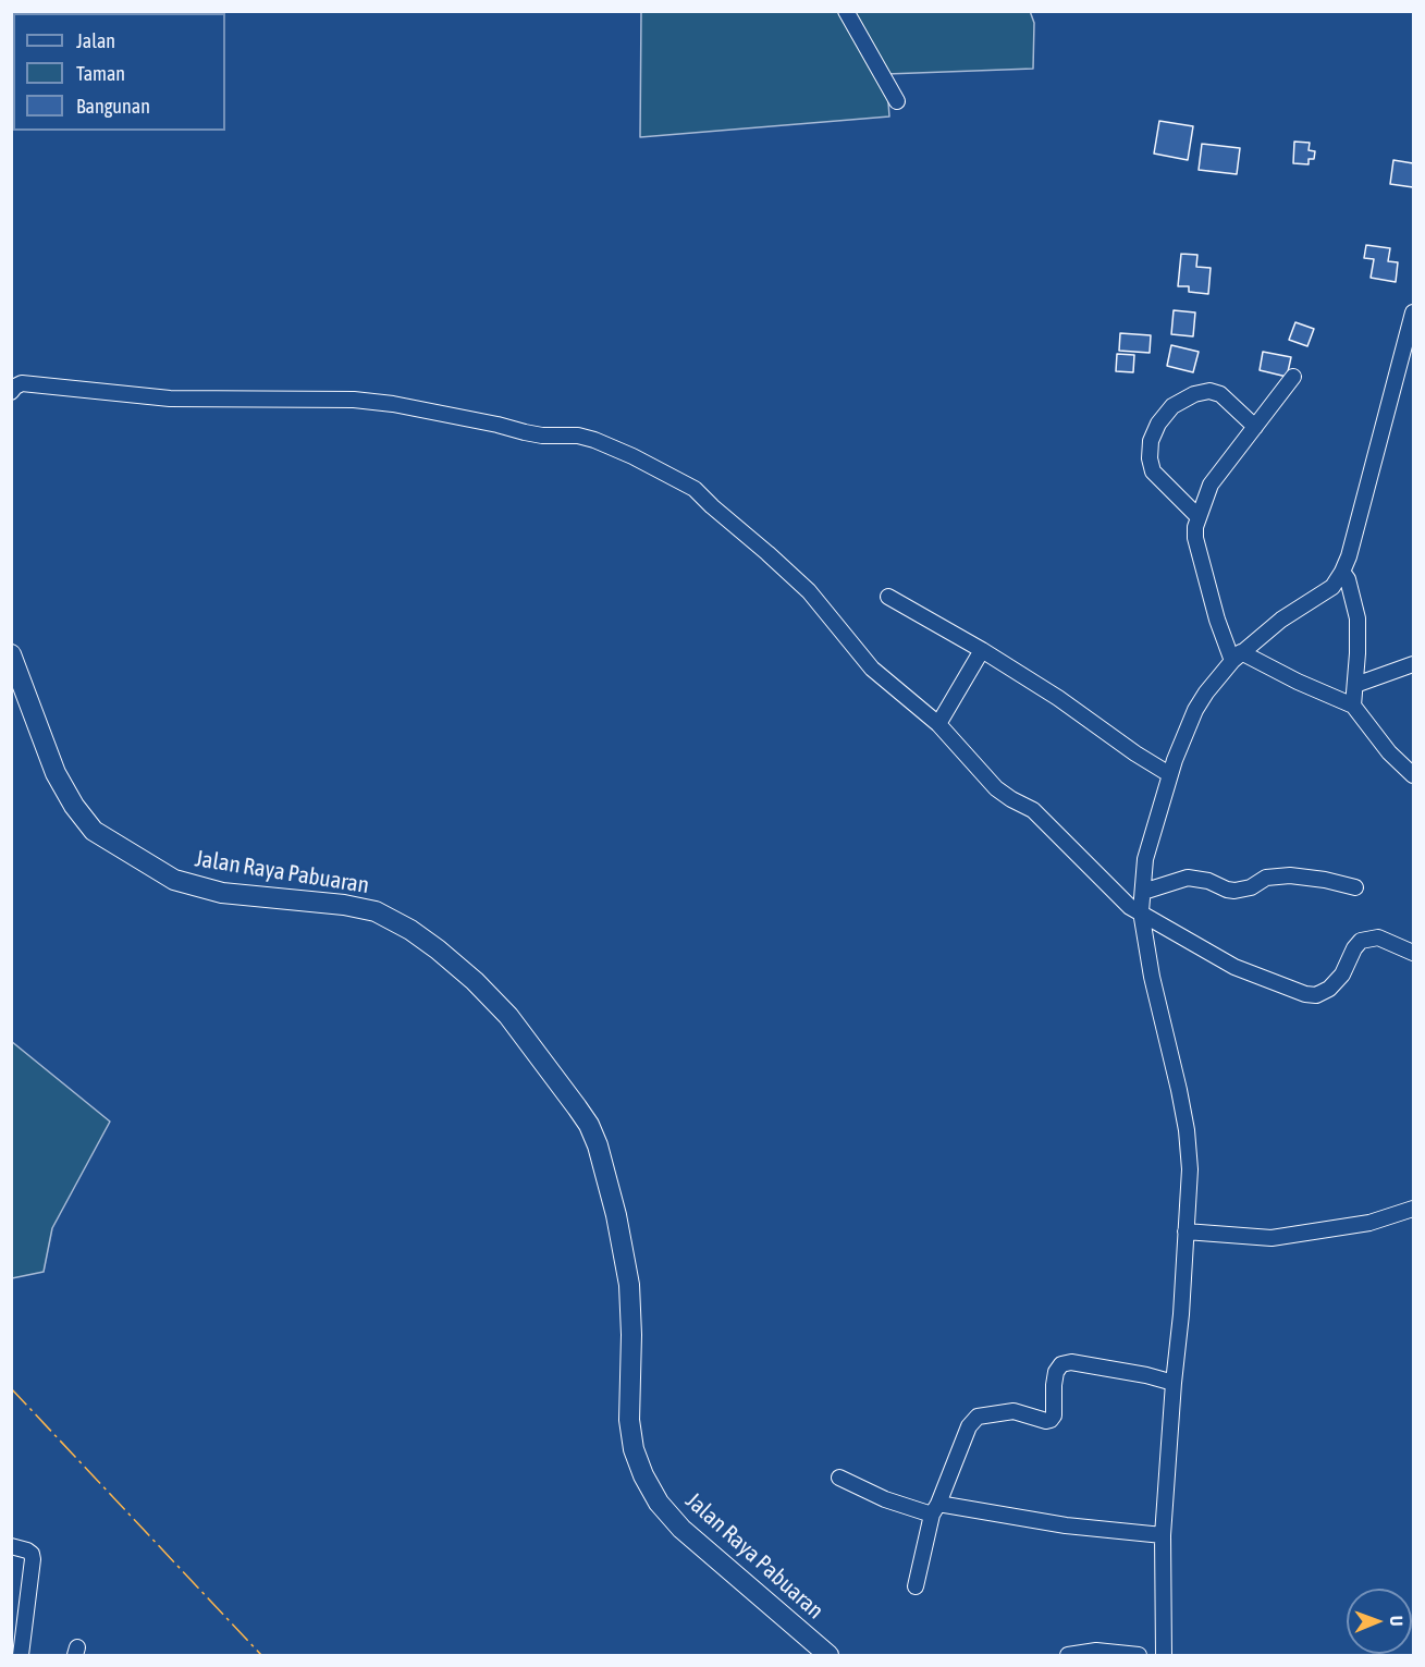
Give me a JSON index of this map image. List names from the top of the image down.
{
  "streets": {
    "street": ["Jalan Raya Pabuaran"]
  },
  "legend": ["Jalan", "Taman", "Bangunan"],
  "north": "right"
}
